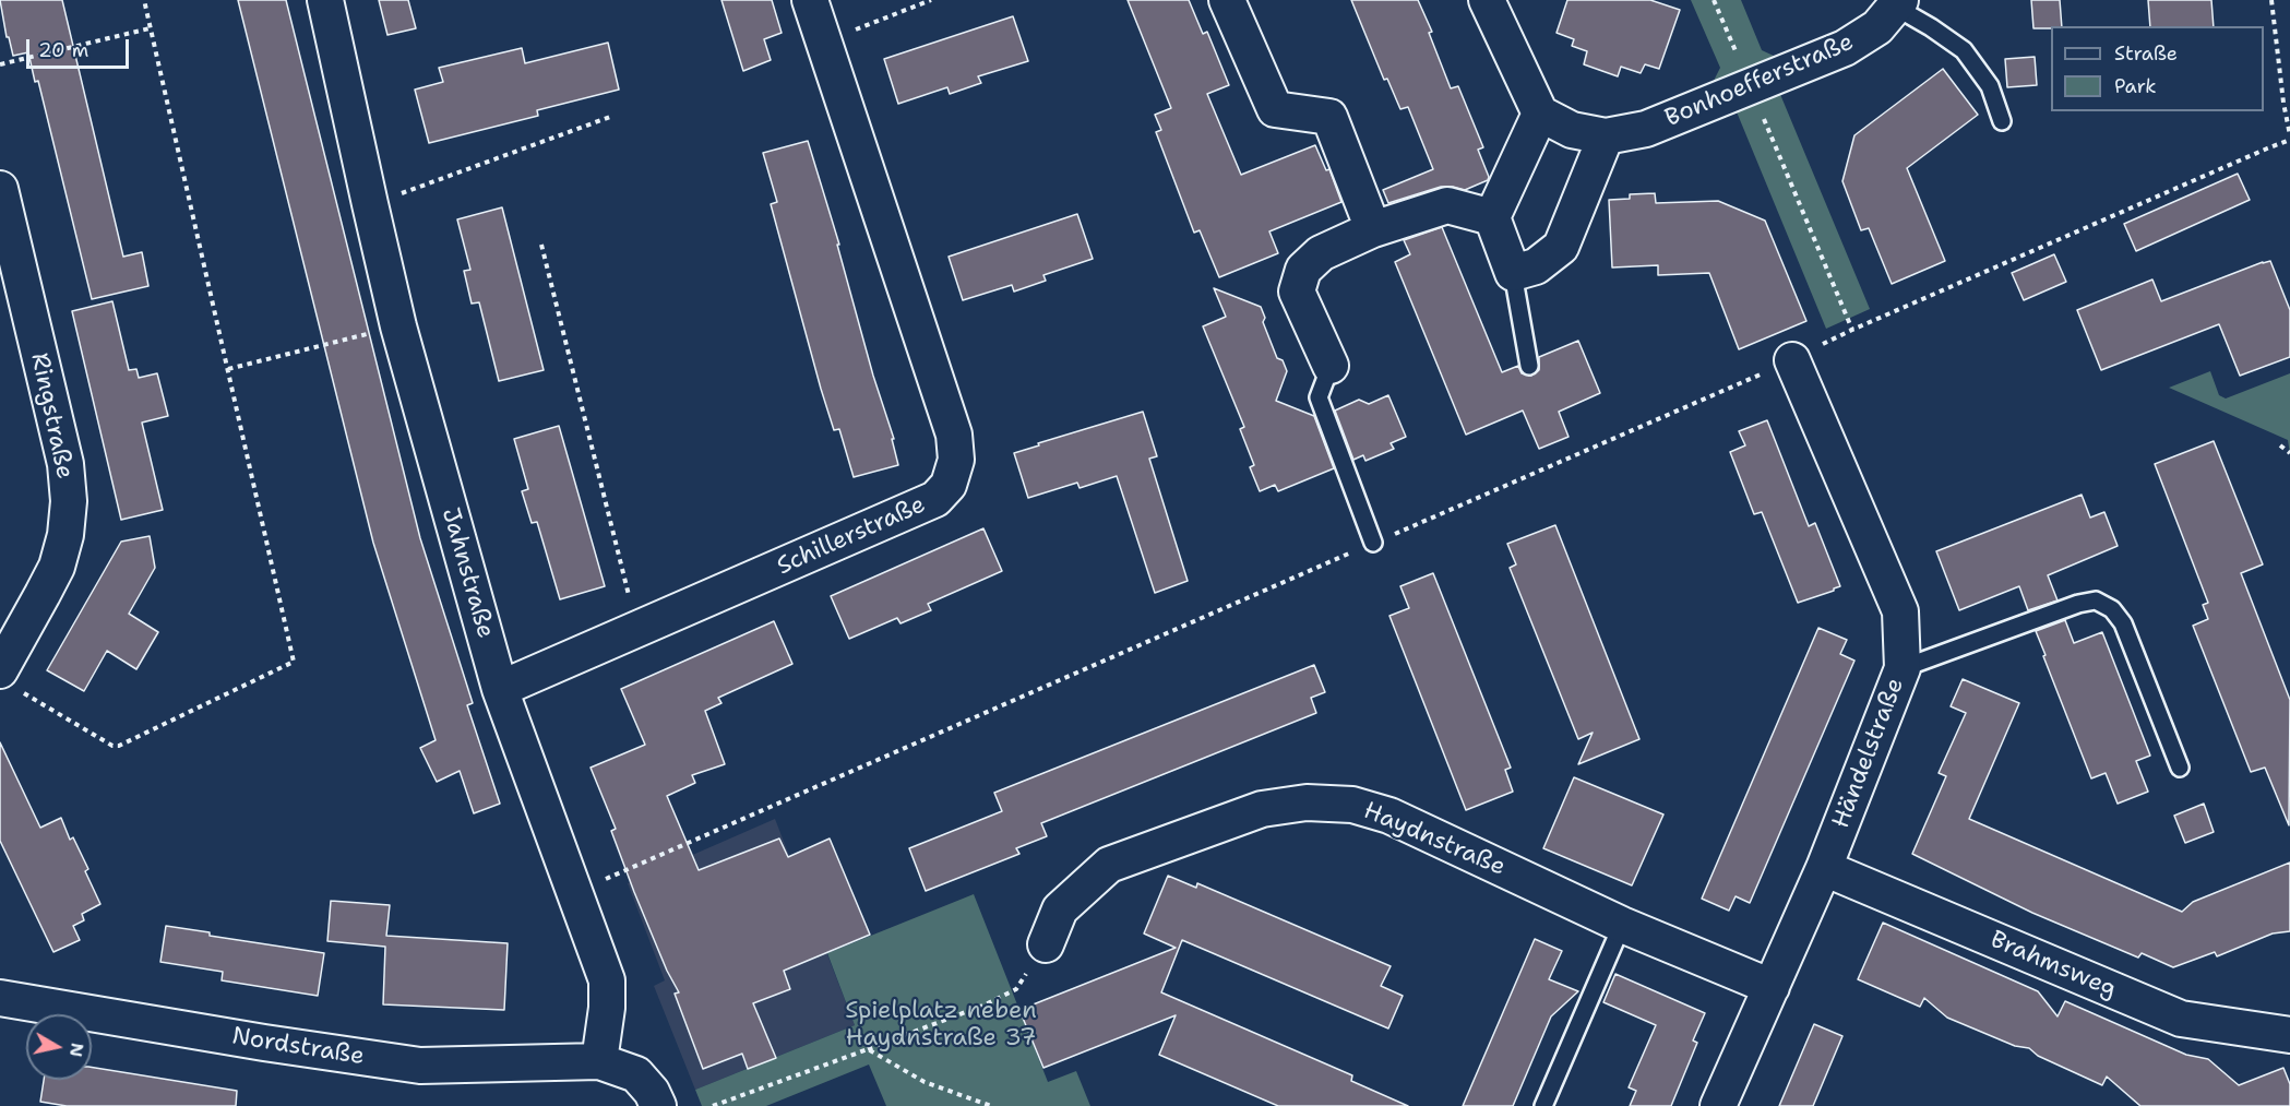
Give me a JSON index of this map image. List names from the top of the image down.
{
  "streets": {
    "street": [
      "Bonhoefferstraße",
      "Ringstraße",
      "Schillerstraße",
      "Jahnstraße",
      "Händelstraße",
      "Haydnstraße",
      "Brahmsweg",
      "Nordstraße"
    ]
  },
  "crossings": [
    ["Schillerstraße", "Jahnstraße"],
    ["Jahnstraße", "Nordstraße"],
    ["Händelstraße", "Haydnstraße"],
    ["Händelstraße", "Brahmsweg"]
  ],
  "parks": ["Spielplatz neben Haydnstraße 37"],
  "legend": ["Straße", "Park"],
  "scale_bar": "20 m",
  "north": "right"
}
